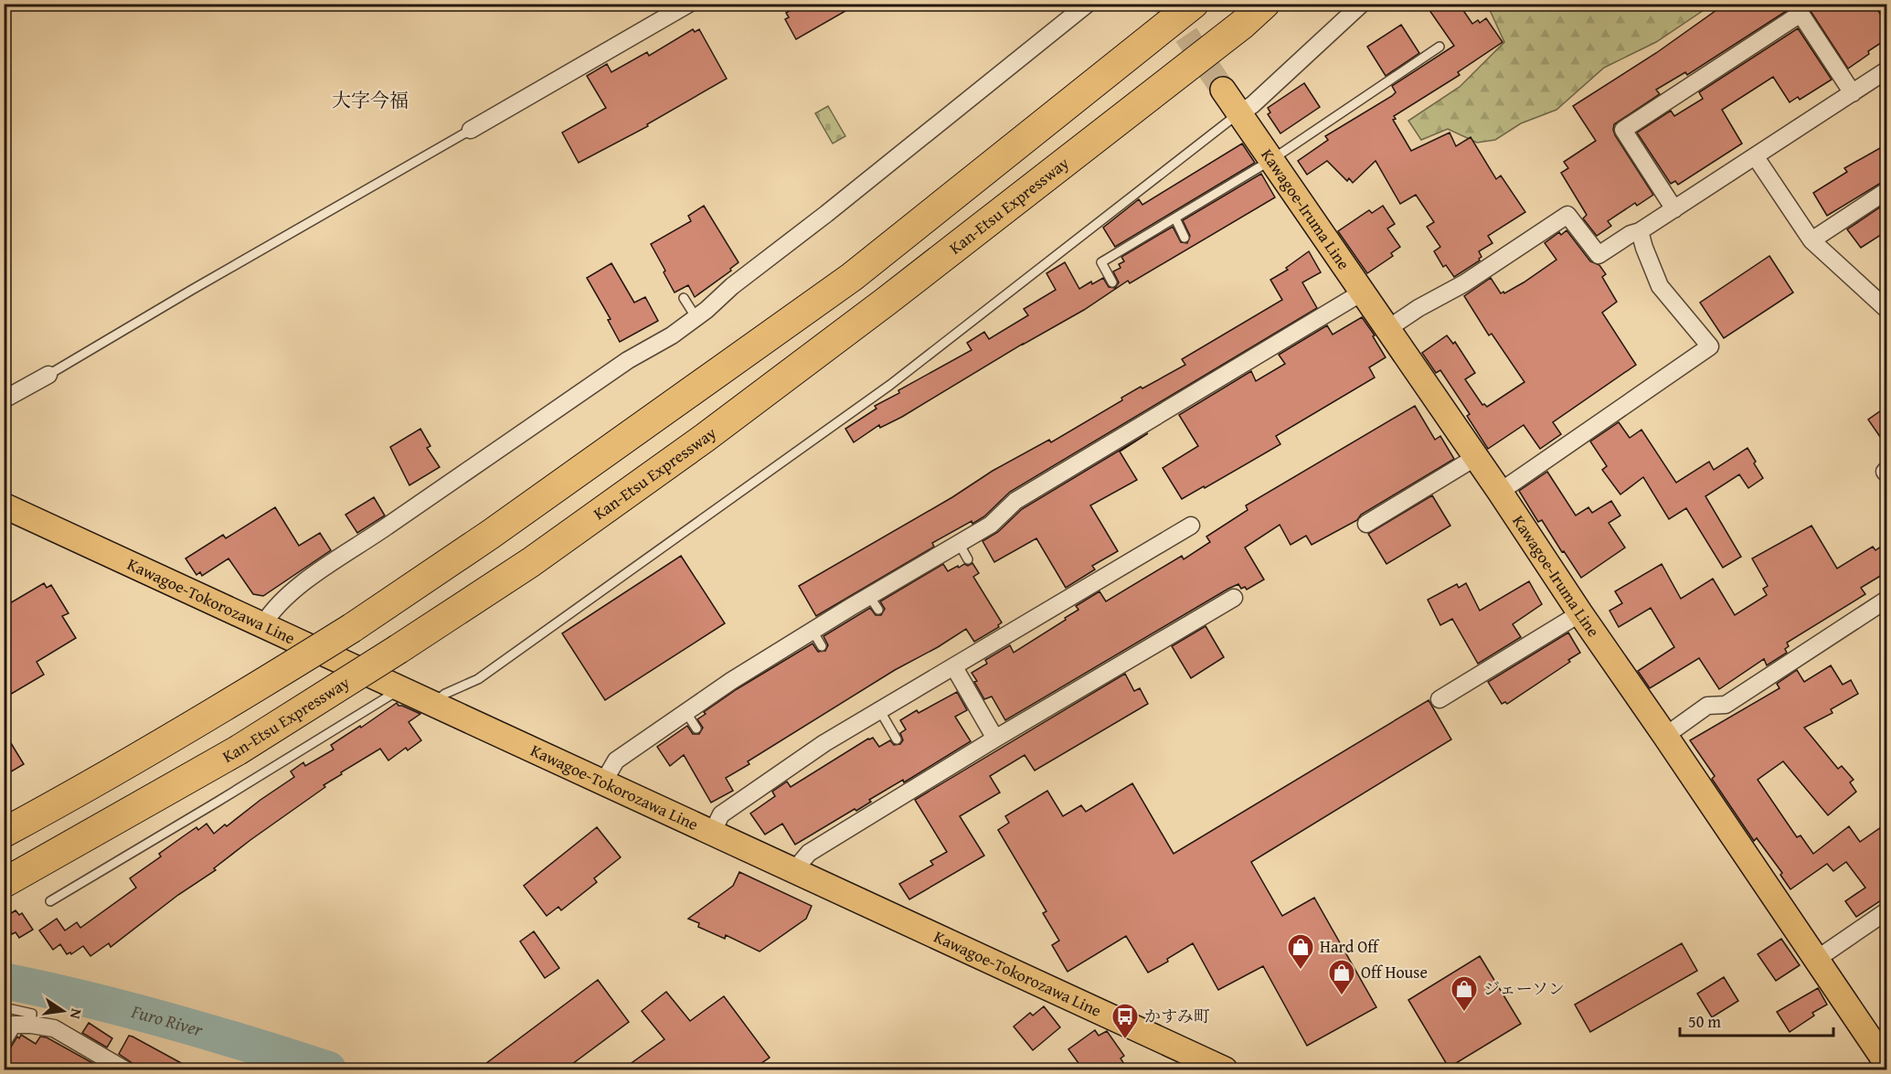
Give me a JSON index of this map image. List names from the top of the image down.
{
  "streets": {
    "highway": ["Kan-Etsu Expressway"],
    "main road": ["Kawagoe-Iruma Line", "Kawagoe-Tokorozawa Line"]
  },
  "districts": ["大字今福"],
  "water": ["Furo River"],
  "places": {
    "shop": ["Hard Off", "Off House", "ジェーソン"],
    "bus stop": ["かすみ町"]
  },
  "scale_bar": "50 m",
  "north": "right"
}
